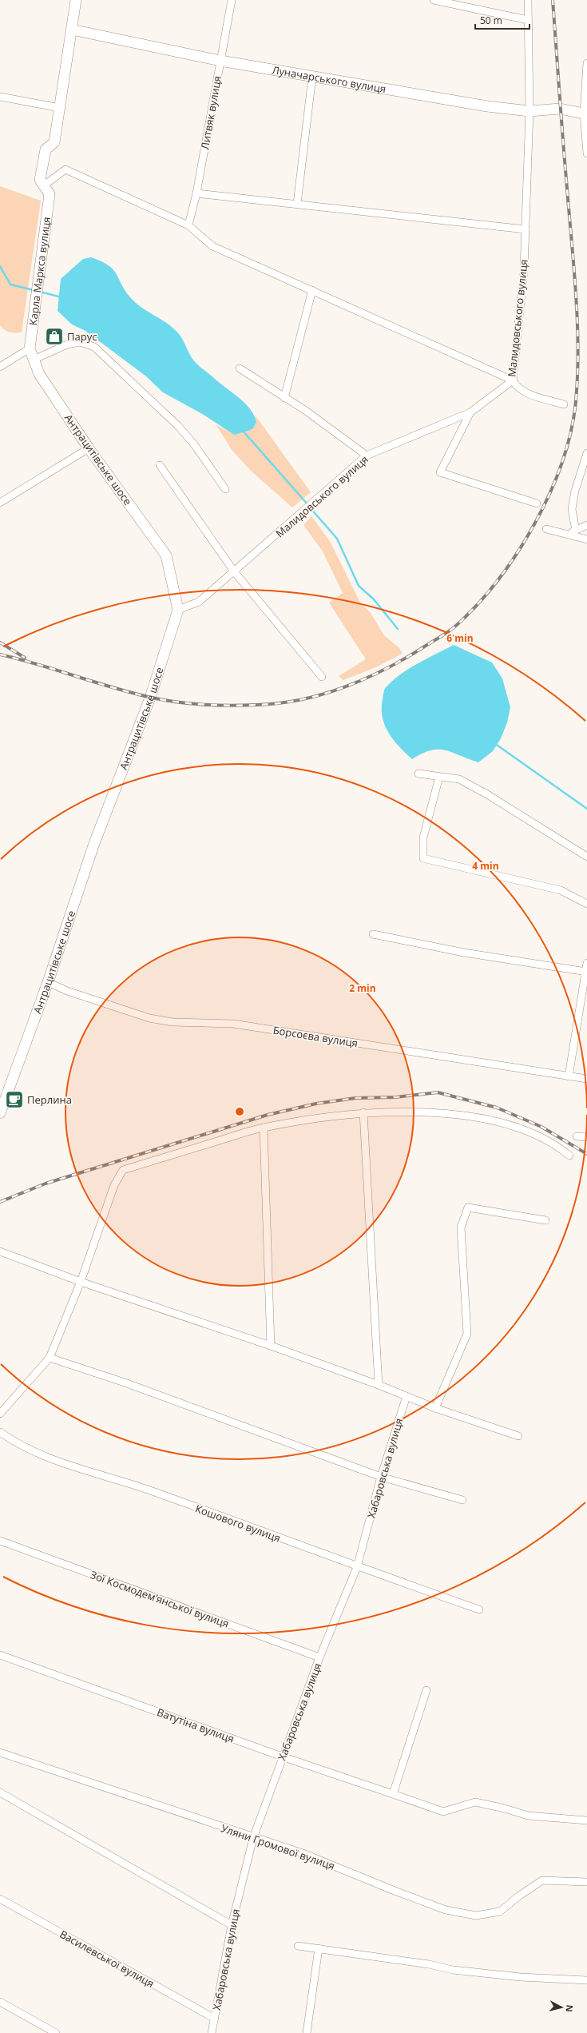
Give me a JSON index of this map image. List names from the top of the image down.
{
  "streets": {
    "main road": ["Луначарського вулиця", "Карла Маркса вулиця", "Антрацитівське шосе"],
    "street": [
      "Литвяк вулиця",
      "Малидовського вулиця",
      "Борсоєва вулиця",
      "Хабаровська вулиця",
      "Кошового вулиця",
      "Зої Космодем’янської вулиця",
      "Ватутіна вулиця",
      "Уляни Громової вулиця",
      "Василевської вулиця"
    ]
  },
  "crossings": [
    ["Луначарського вулиця", "Литвяк вулиця"],
    ["Луначарського вулиця", "Малидовського вулиця"],
    ["Карла Маркса вулиця", "Антрацитівське шосе"],
    ["Малидовського вулиця", "Антрацитівське шосе"],
    ["Антрацитівське шосе", "Борсоєва вулиця"],
    ["Хабаровська вулиця", "Кошового вулиця"],
    ["Хабаровська вулиця", "Зої Космодем’янської вулиця"],
    ["Хабаровська вулиця", "Ватутіна вулиця"],
    ["Хабаровська вулиця", "Уляни Громової вулиця"],
    ["Хабаровська вулиця", "Василевської вулиця"]
  ],
  "places": {
    "shop": ["Парус"],
    "cafe": ["Перлина"]
  },
  "scale_bar": "50 m",
  "north": "right",
  "rings": ["6 min", "4 min", "2 min"]
}
